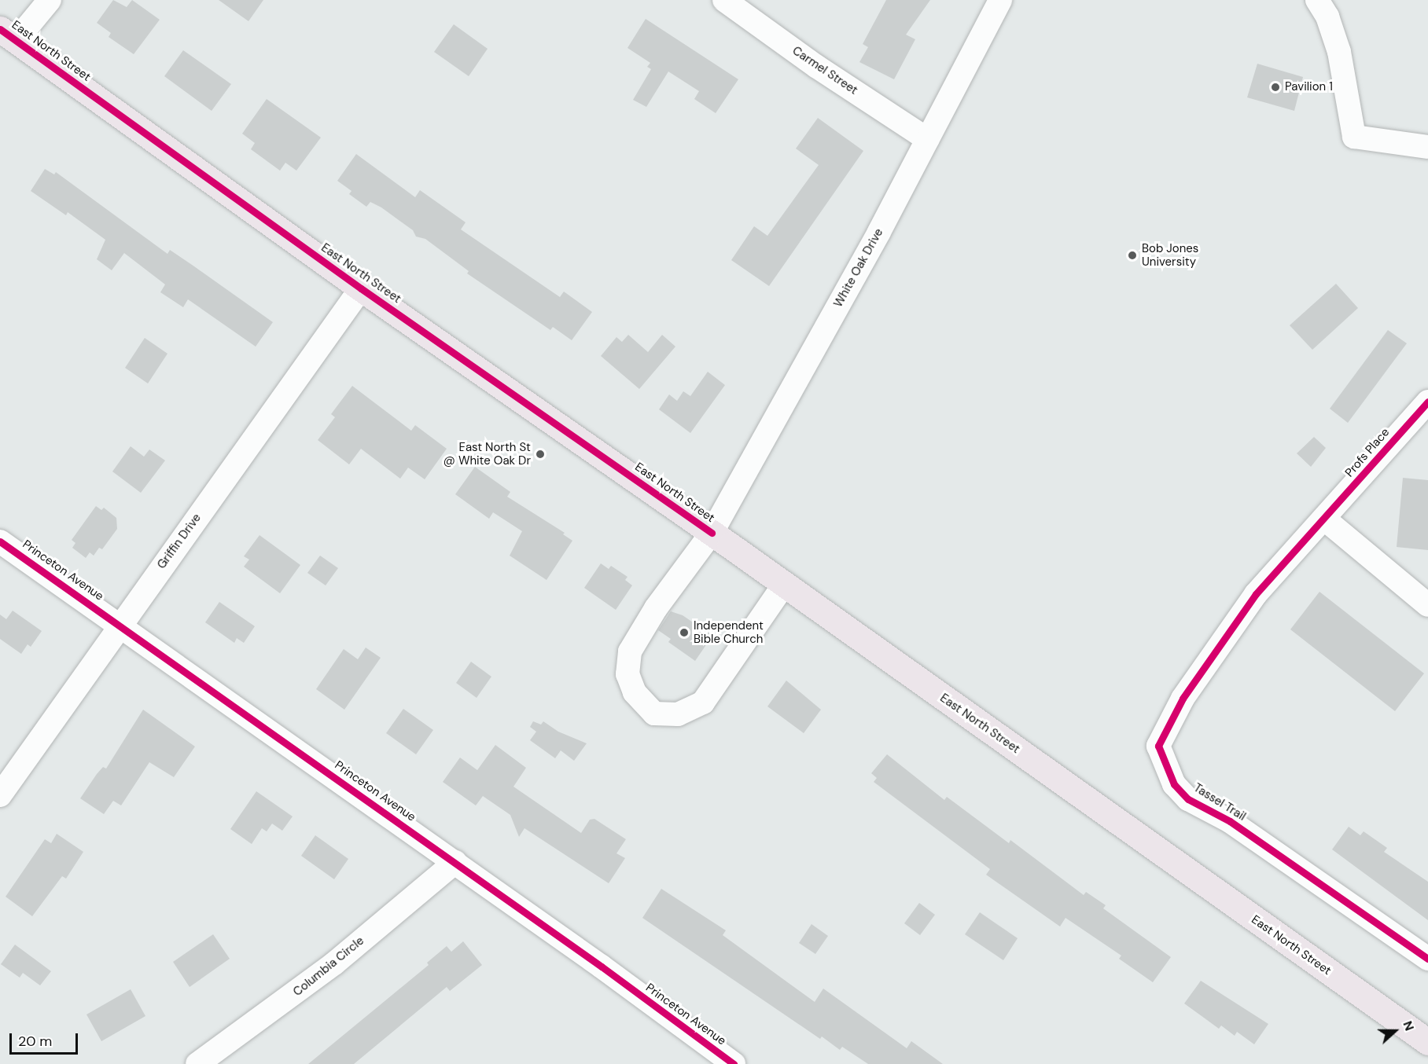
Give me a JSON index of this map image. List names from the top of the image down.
{
  "streets": {
    "main road": ["East North Street"],
    "street": [
      "Carmel Street",
      "White Oak Drive",
      "Profs Place",
      "Griffin Drive",
      "Princeton Avenue",
      "Tassel Trail",
      "Columbia Circle"
    ]
  },
  "crossings": [
    ["East North Street", "White Oak Drive"],
    ["East North Street", "Griffin Drive"],
    ["Carmel Street", "White Oak Drive"],
    ["Profs Place", "Tassel Trail"],
    ["Griffin Drive", "Princeton Avenue"],
    ["Princeton Avenue", "Columbia Circle"]
  ],
  "places": [
    "Pavilion 1",
    "Bob Jones University",
    "East North St @ White Oak Dr",
    "Independent Bible Church"
  ],
  "scale_bar": "20 m",
  "north": "right"
}
